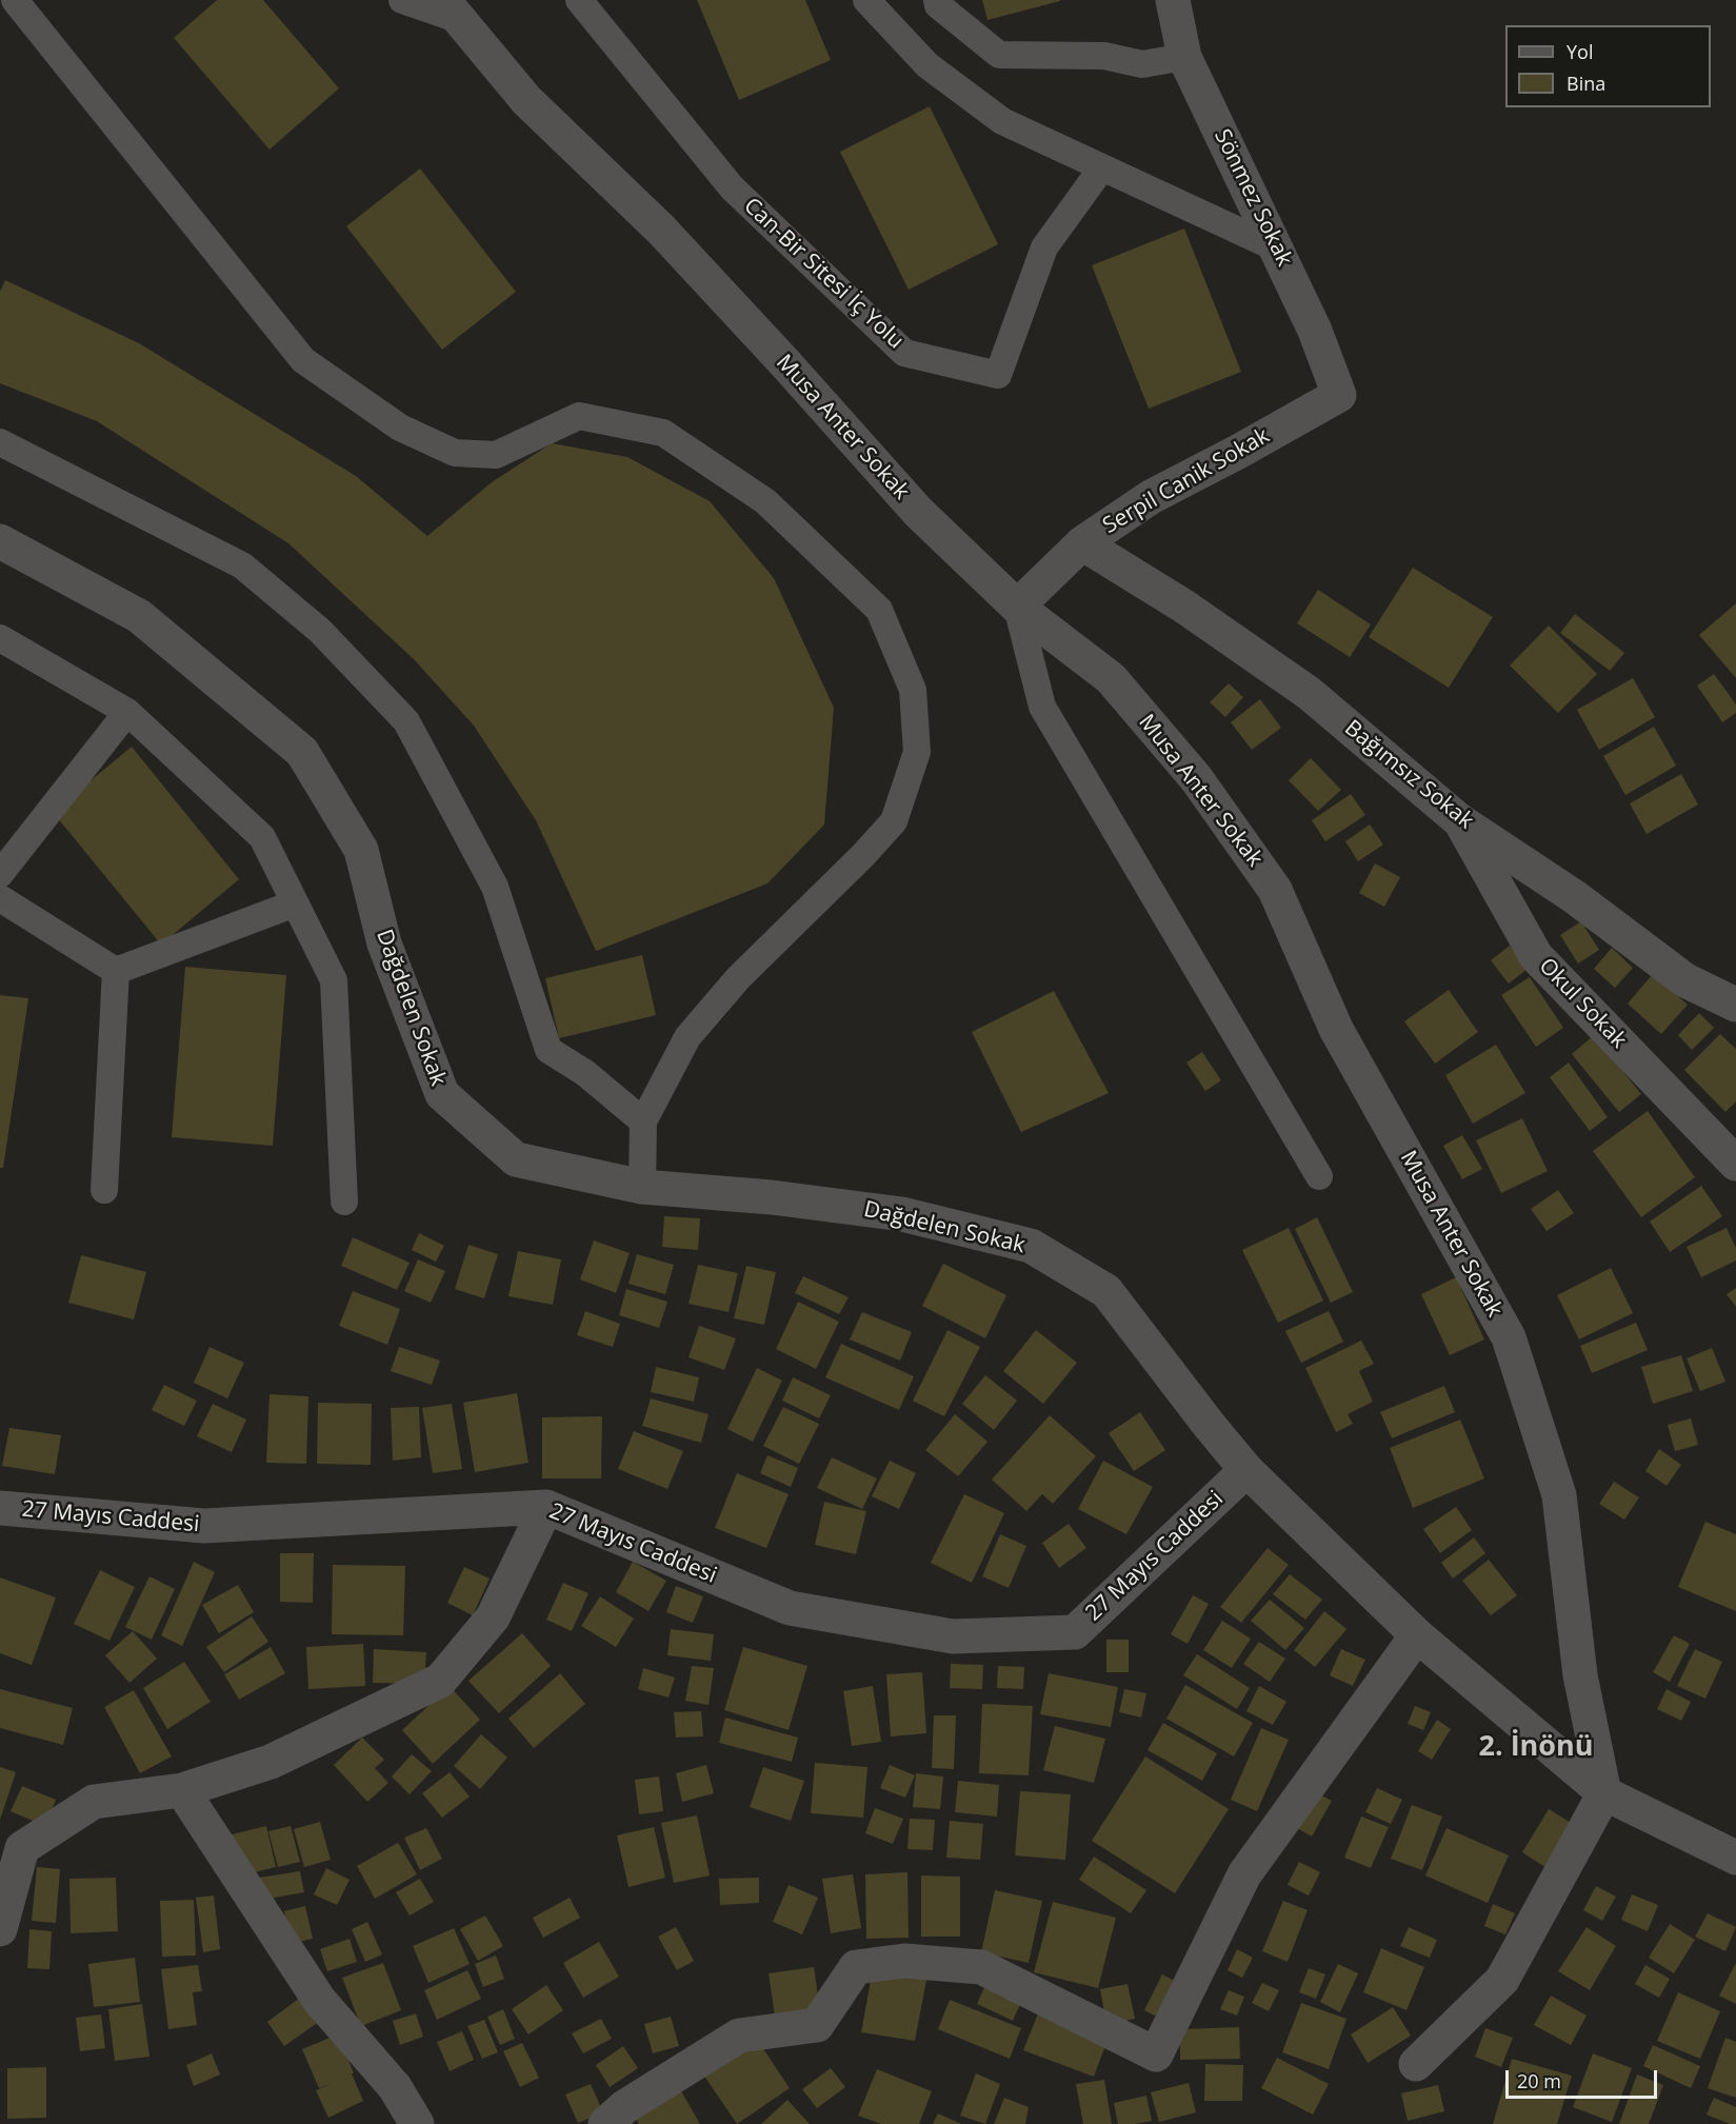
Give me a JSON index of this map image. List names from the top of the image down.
{
  "streets": {
    "street": [
      "Sönmez Sokak",
      "Musa Anter Sokak",
      "Serpil Canik Sokak",
      "Bağımsız Sokak",
      "Okul Sokak",
      "Dağdelen Sokak",
      "27 Mayıs Caddesi"
    ],
    "lane": ["Can-Bir Sitesi İç Yolu"]
  },
  "crossings": [
    ["Sönmez Sokak", "Serpil Canik Sokak"],
    ["Musa Anter Sokak", "Serpil Canik Sokak"],
    ["Serpil Canik Sokak", "Bağımsız Sokak"],
    ["Bağımsız Sokak", "Okul Sokak"],
    ["Dağdelen Sokak", "27 Mayıs Caddesi"]
  ],
  "districts": ["2. İnönü"],
  "legend": ["Yol", "Bina"],
  "scale_bar": "20 m"
}
